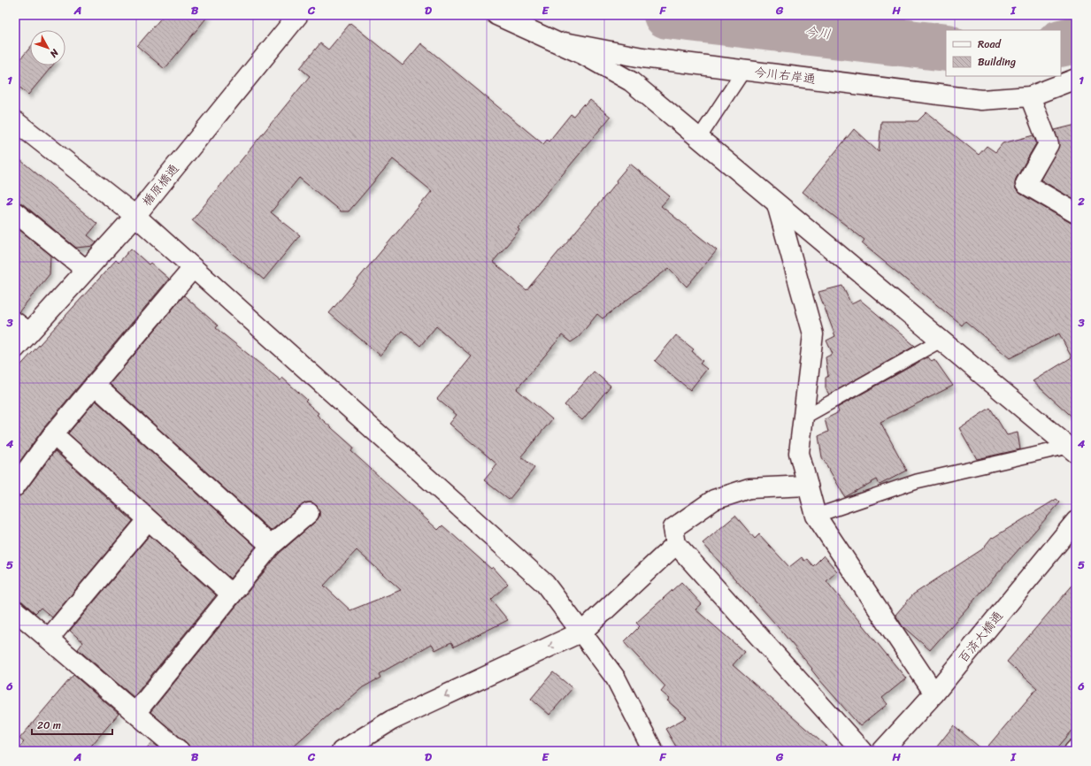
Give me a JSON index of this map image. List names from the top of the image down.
{
  "streets": {
    "street": ["今川右岸通", "楯原橋通", "百済大橋通"]
  },
  "water": ["今川"],
  "legend": ["Road", "Building"],
  "scale_bar": "20 m",
  "north": "bottom right",
  "grid": {
    "columns": [
      "A",
      "B",
      "C",
      "D",
      "E",
      "F",
      "G",
      "H",
      "I"
    ],
    "rows": [
      "1",
      "2",
      "3",
      "4",
      "5",
      "6"
    ]
  }
}
